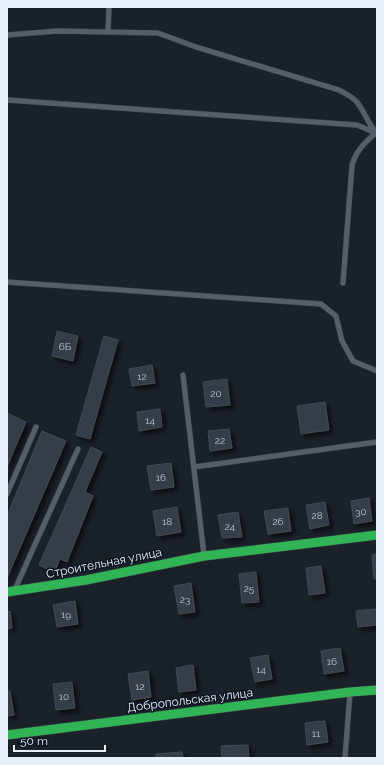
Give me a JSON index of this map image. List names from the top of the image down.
{
  "streets": {
    "street": ["Строительная улица", "Добропольская улица"]
  },
  "house_numbers": [
    "6Б",
    "12",
    "20",
    "14",
    "22",
    "16",
    "30",
    "28",
    "18",
    "26",
    "24",
    "25",
    "23",
    "19",
    "16",
    "14",
    "12",
    "10",
    "11"
  ],
  "scale_bar": "50 m"
}
